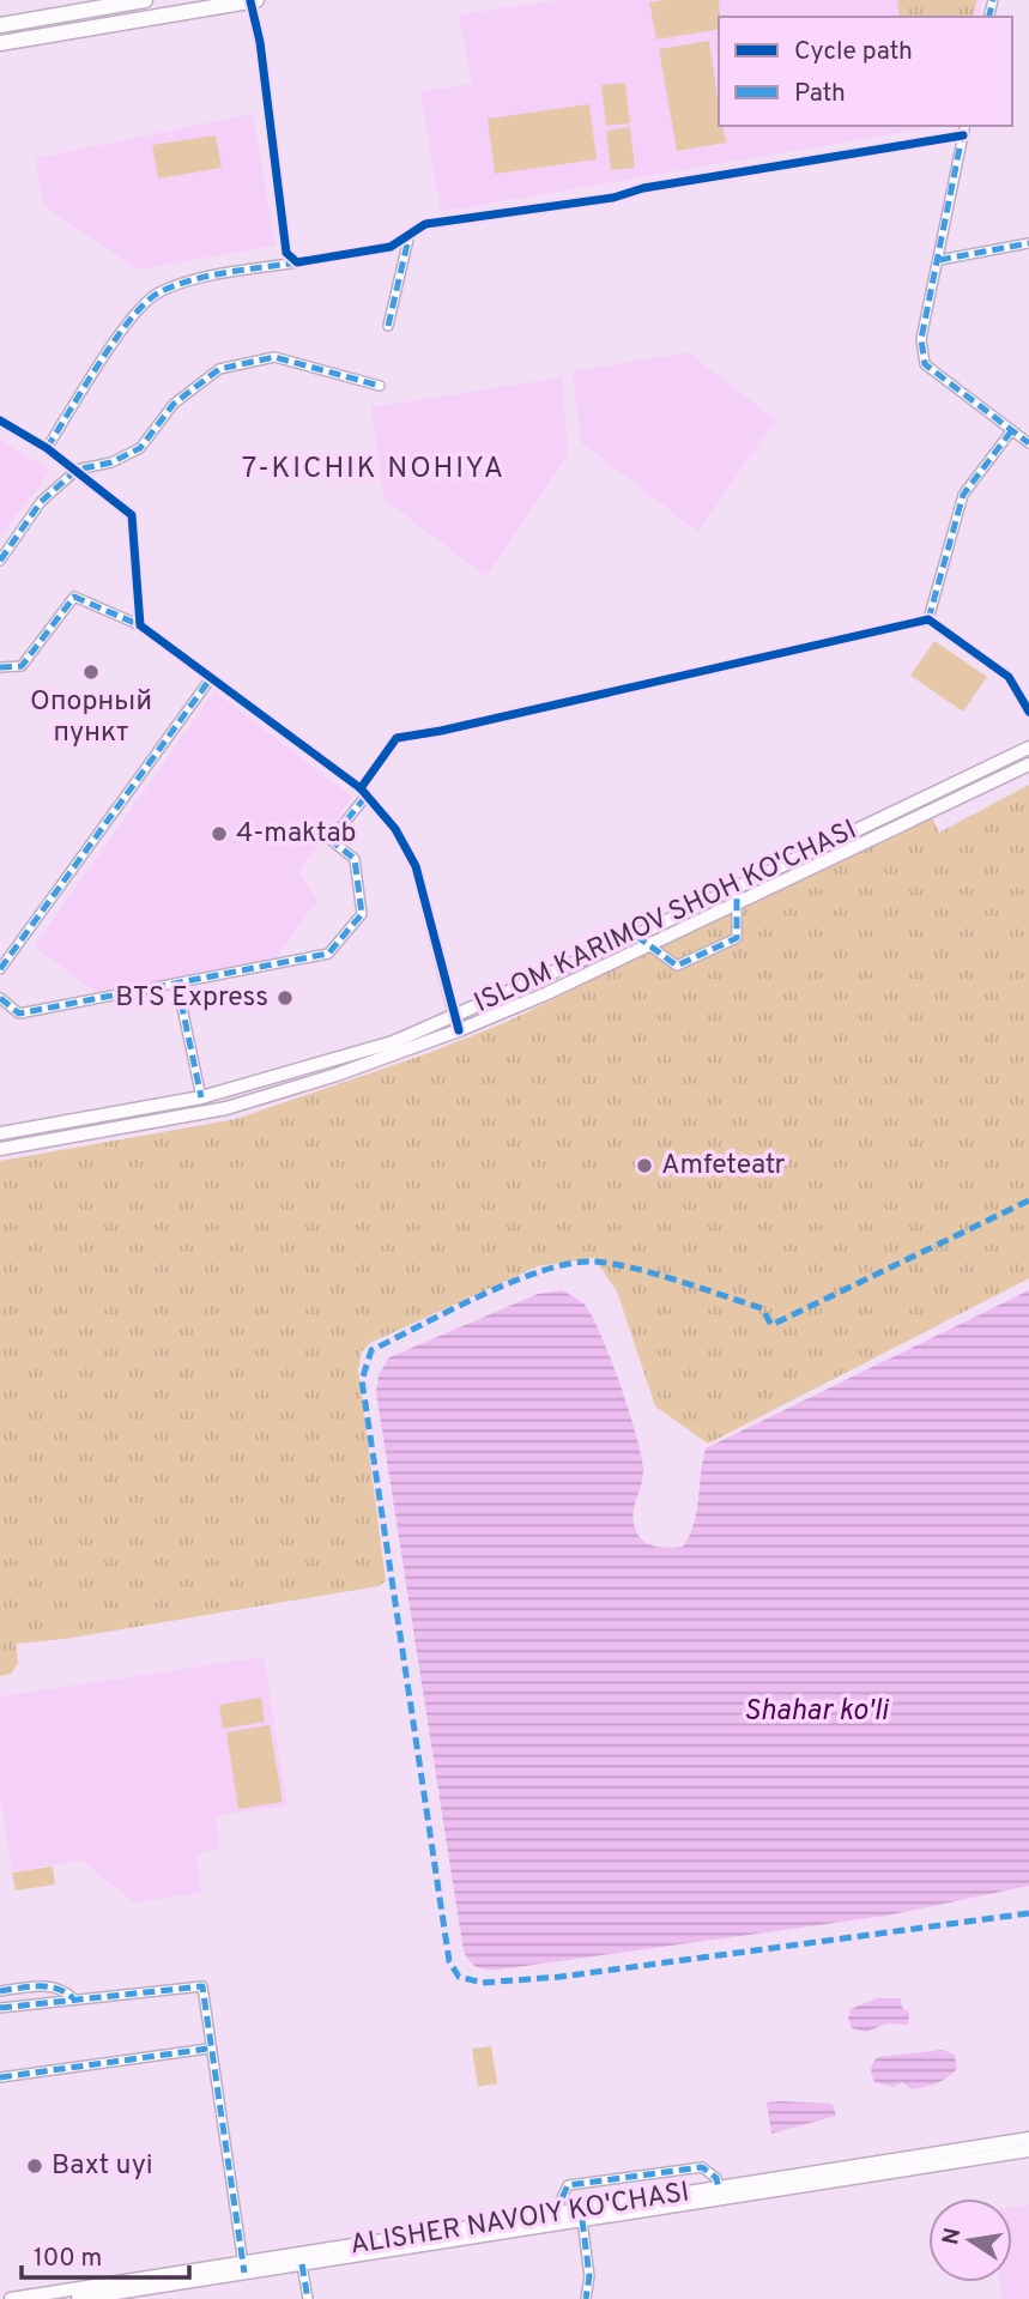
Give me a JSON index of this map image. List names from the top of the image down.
{
  "streets": {
    "main road": ["ISLOM KARIMOV SHOH KO'CHASI", "ALISHER NAVOIY KO'CHASI"]
  },
  "districts": ["7-KICHIK NOHIYA"],
  "water": ["Shahar ko'li"],
  "places": [
    "Опорный пункт",
    "4-maktab",
    "BTS Express",
    "Amfeteatr",
    "Baxt uyi"
  ],
  "legend": ["Cycle path", "Path"],
  "scale_bar": "100 m",
  "north": "left"
}
